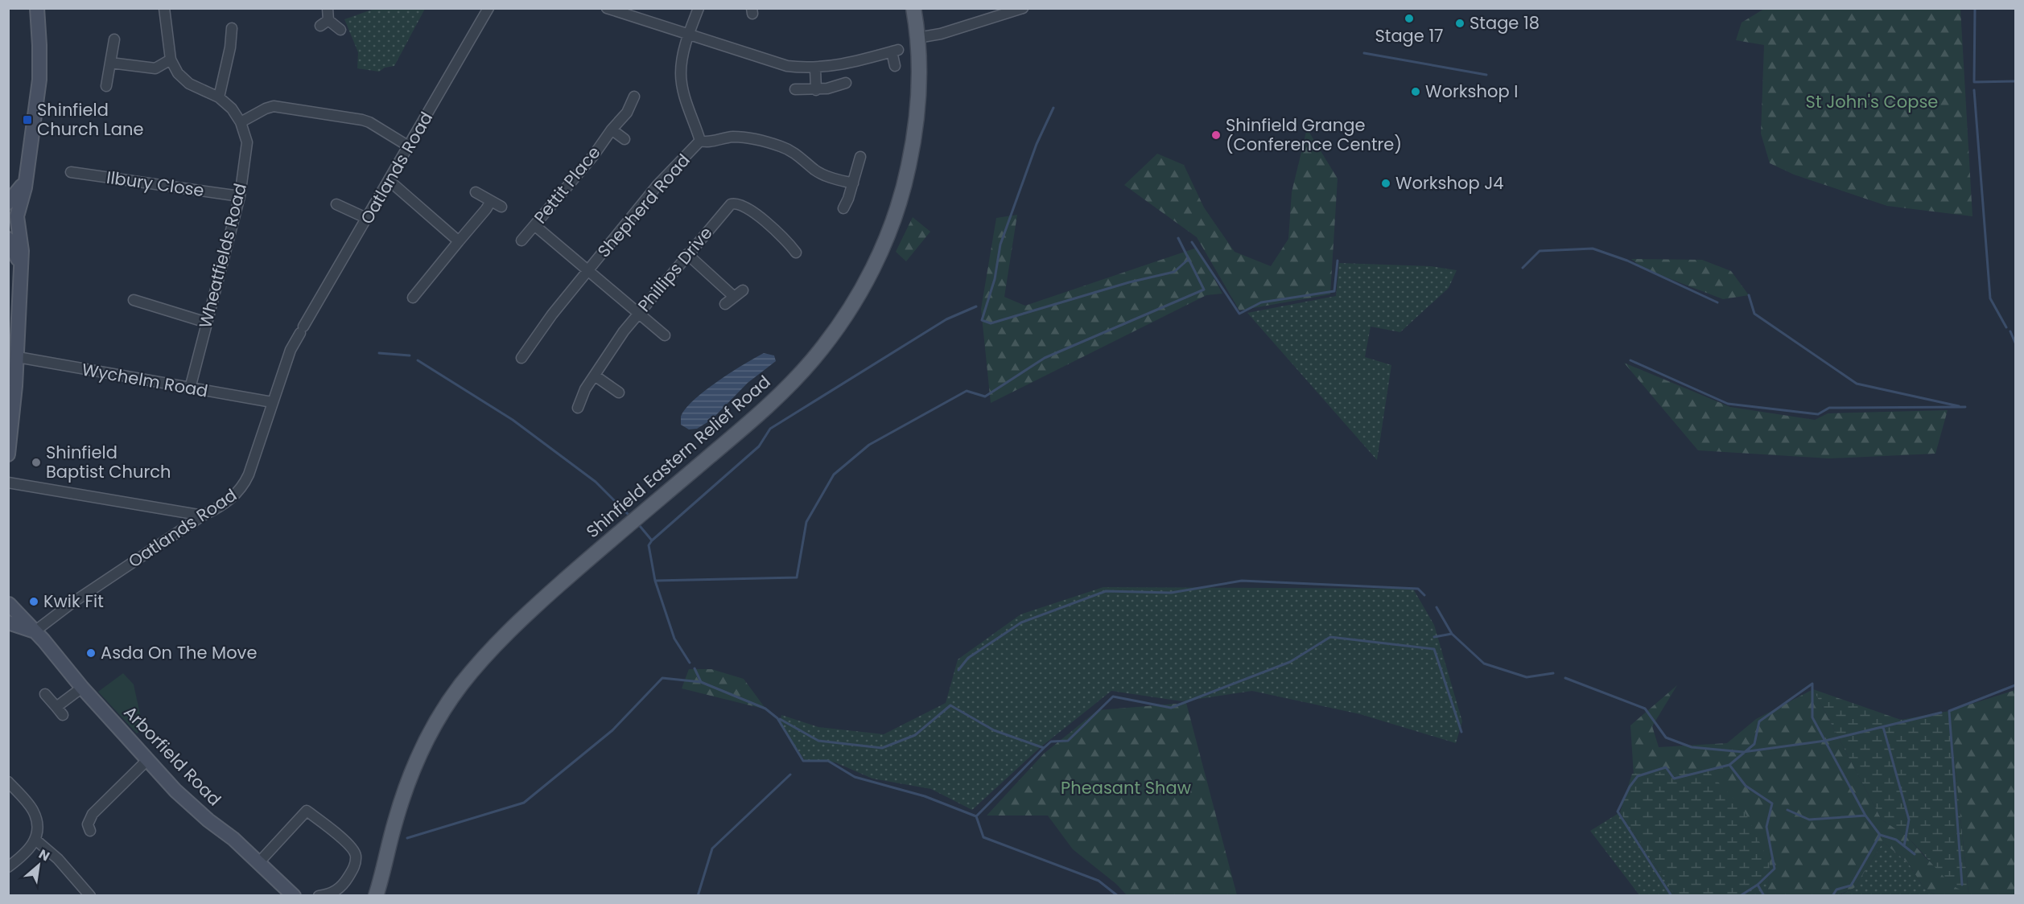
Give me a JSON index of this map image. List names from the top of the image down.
{
  "streets": {
    "main road": ["Shinfield Eastern Relief Road", "Arborfield Road"],
    "street": [
      "Oatlands Road",
      "Ilbury Close",
      "Pettit Place",
      "Shepherd Road",
      "Wheatfields Road",
      "Phillips Drive",
      "Wychelm Road"
    ]
  },
  "crossings": [
    ["Oatlands Road", "Wychelm Road"],
    ["Oatlands Road", "Arborfield Road"],
    ["Ilbury Close", "Wheatfields Road"],
    ["Wheatfields Road", "Wychelm Road"]
  ],
  "parks": ["St John's Copse", "Pheasant Shaw"],
  "places": {
    "other": [
      "Stage 17",
      "Stage 18",
      "Workshop I",
      "Shinfield Grange (Conference Centre)",
      "Workshop J4",
      "Shinfield Baptist Church",
      "Kwik Fit",
      "Asda On The Move"
    ],
    "transit": ["Shinfield Church Lane"]
  },
  "north": "top right"
}
